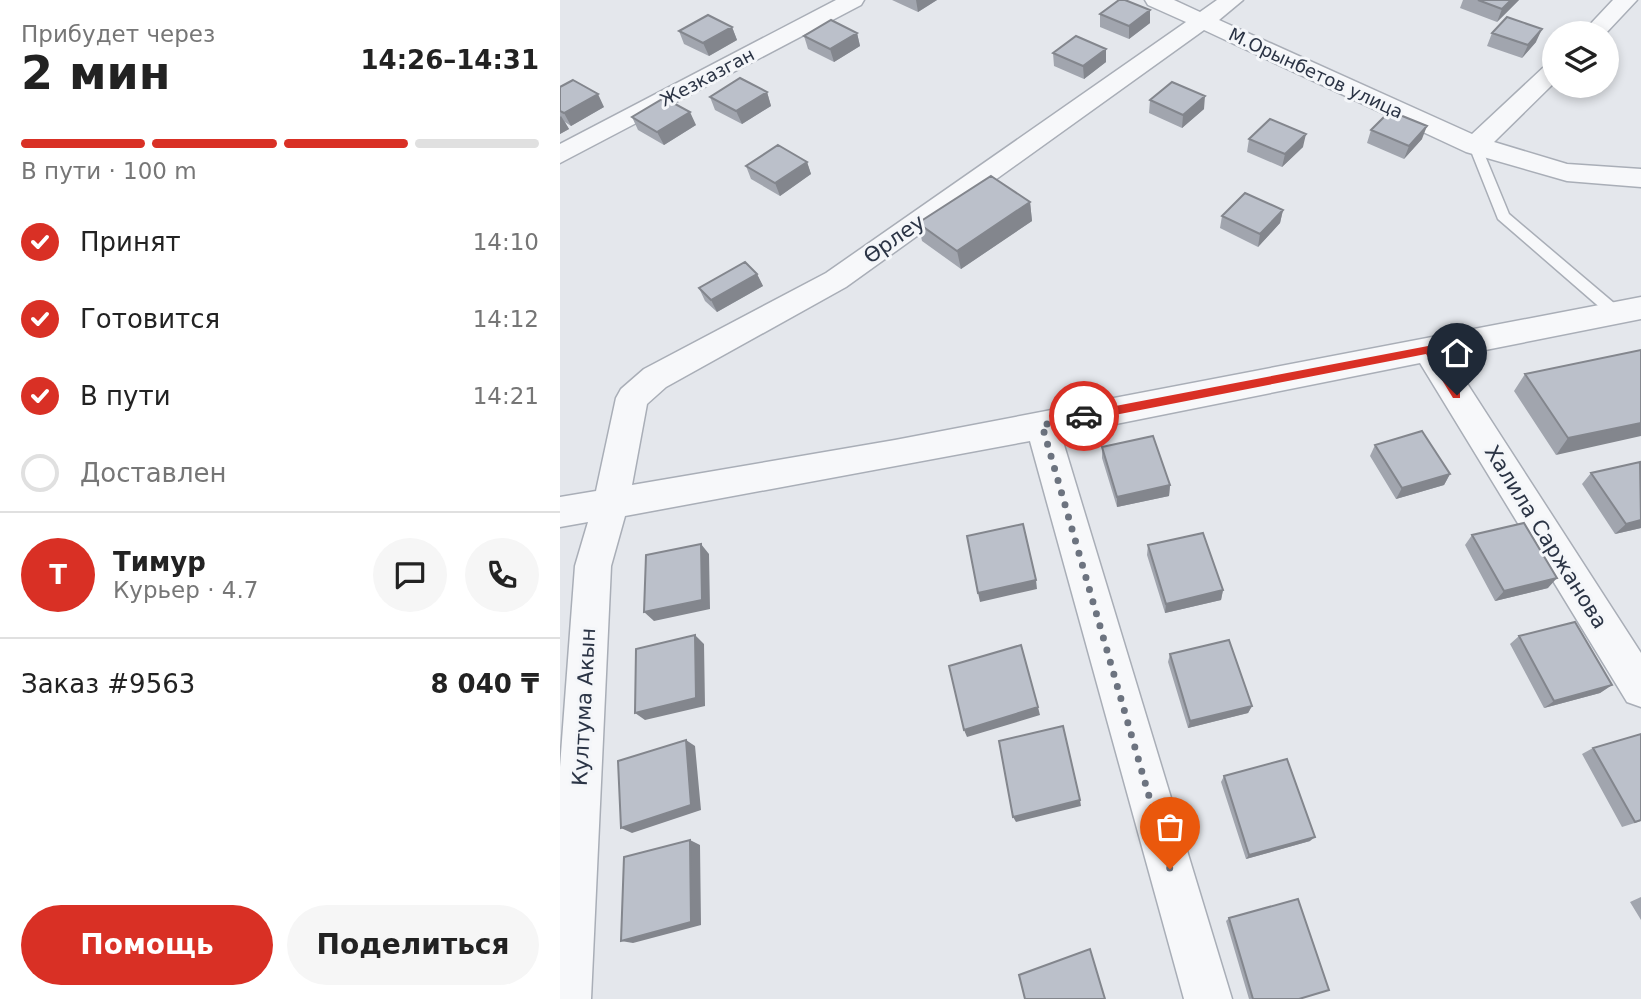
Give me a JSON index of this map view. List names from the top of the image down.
{
  "streets": {
    "street": [
      "М.Орынбетов улица",
      "Жезказган",
      "Өрлеу",
      "Халила Саржанова",
      "Култума Акын"
    ]
  },
  "crossings": [
    ["М.Орынбетов улица", "Өрлеу"],
    ["Өрлеу", "Култума Акын"]
  ],
  "page": {
    "heading": ["2 мин", "Прибудет через", "14:26–14:31"],
    "panel": [
      "Тимур",
      "Курьер · 4.7",
      "Заказ #9563",
      "8 040 ₸"
    ],
    "bar": "В пути · 100 m",
    "list": [
      ["Принят", "14:10"],
      ["Готовится", "14:12"],
      ["В пути", "14:21"],
      "Доставлен"
    ],
    "round": "Т",
    "buttons": ["Помощь", "Поделиться"]
  }
}
